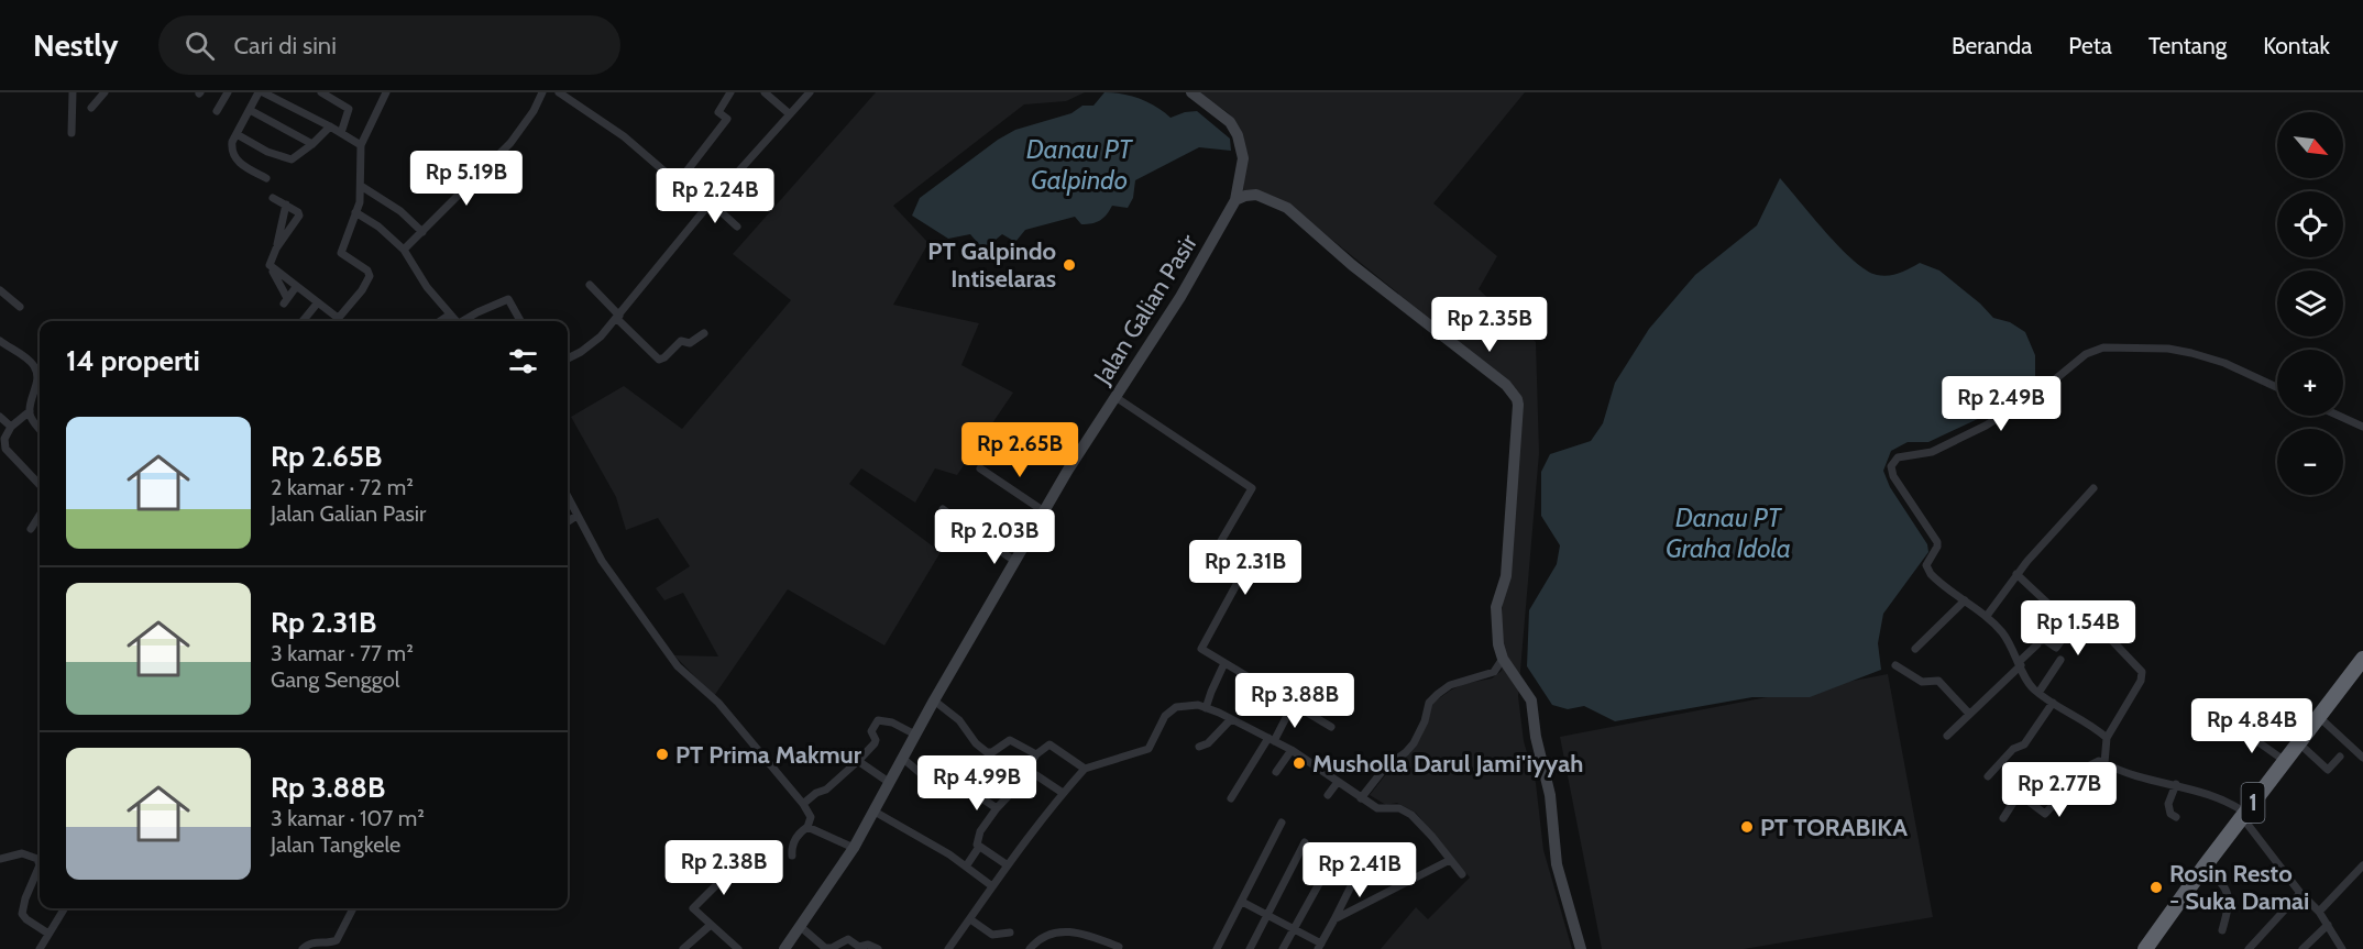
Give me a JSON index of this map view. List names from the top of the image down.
{
  "streets": {
    "highway": ["1"],
    "street": ["Jalan Galian Pasir"]
  },
  "water": ["Danau PT Galpindo", "Danau PT Graha Idola"],
  "places": [
    "PT Galpindo Intiselaras",
    "PT Prima Makmur",
    "Musholla Darul Jami'iyyah",
    "PT TORABIKA",
    "Rosin Resto - Suka Damai"
  ],
  "north": "bottom right",
  "page": {
    "header": "Nestly",
    "search": "Cari di sini",
    "nav": [
      "Beranda",
      "Peta",
      "Tentang",
      "Kontak"
    ],
    "map_buttons": ["+", "−"],
    "price": [
      "Rp 5.19B",
      "Rp 2.24B",
      "Rp 2.35B",
      "Rp 2.49B",
      "Rp 2.65B",
      "Rp 2.03B",
      "Rp 2.31B",
      "Rp 1.54B",
      "Rp 3.88B",
      "Rp 4.84B",
      "Rp 4.99B",
      "Rp 2.77B",
      "Rp 2.38B",
      "Rp 2.41B"
    ],
    "heading": "14 properti",
    "list": [
      {
        "name": "Rp 2.65B",
        "note": "2 kamar · 72 m² · Jalan Galian Pasir"
      },
      {
        "name": "Rp 2.31B",
        "note": "3 kamar · 77 m² · Gang Senggol"
      },
      {
        "name": "Rp 3.88B",
        "note": "3 kamar · 107 m² · Jalan Tangkele"
      }
    ]
  }
}
